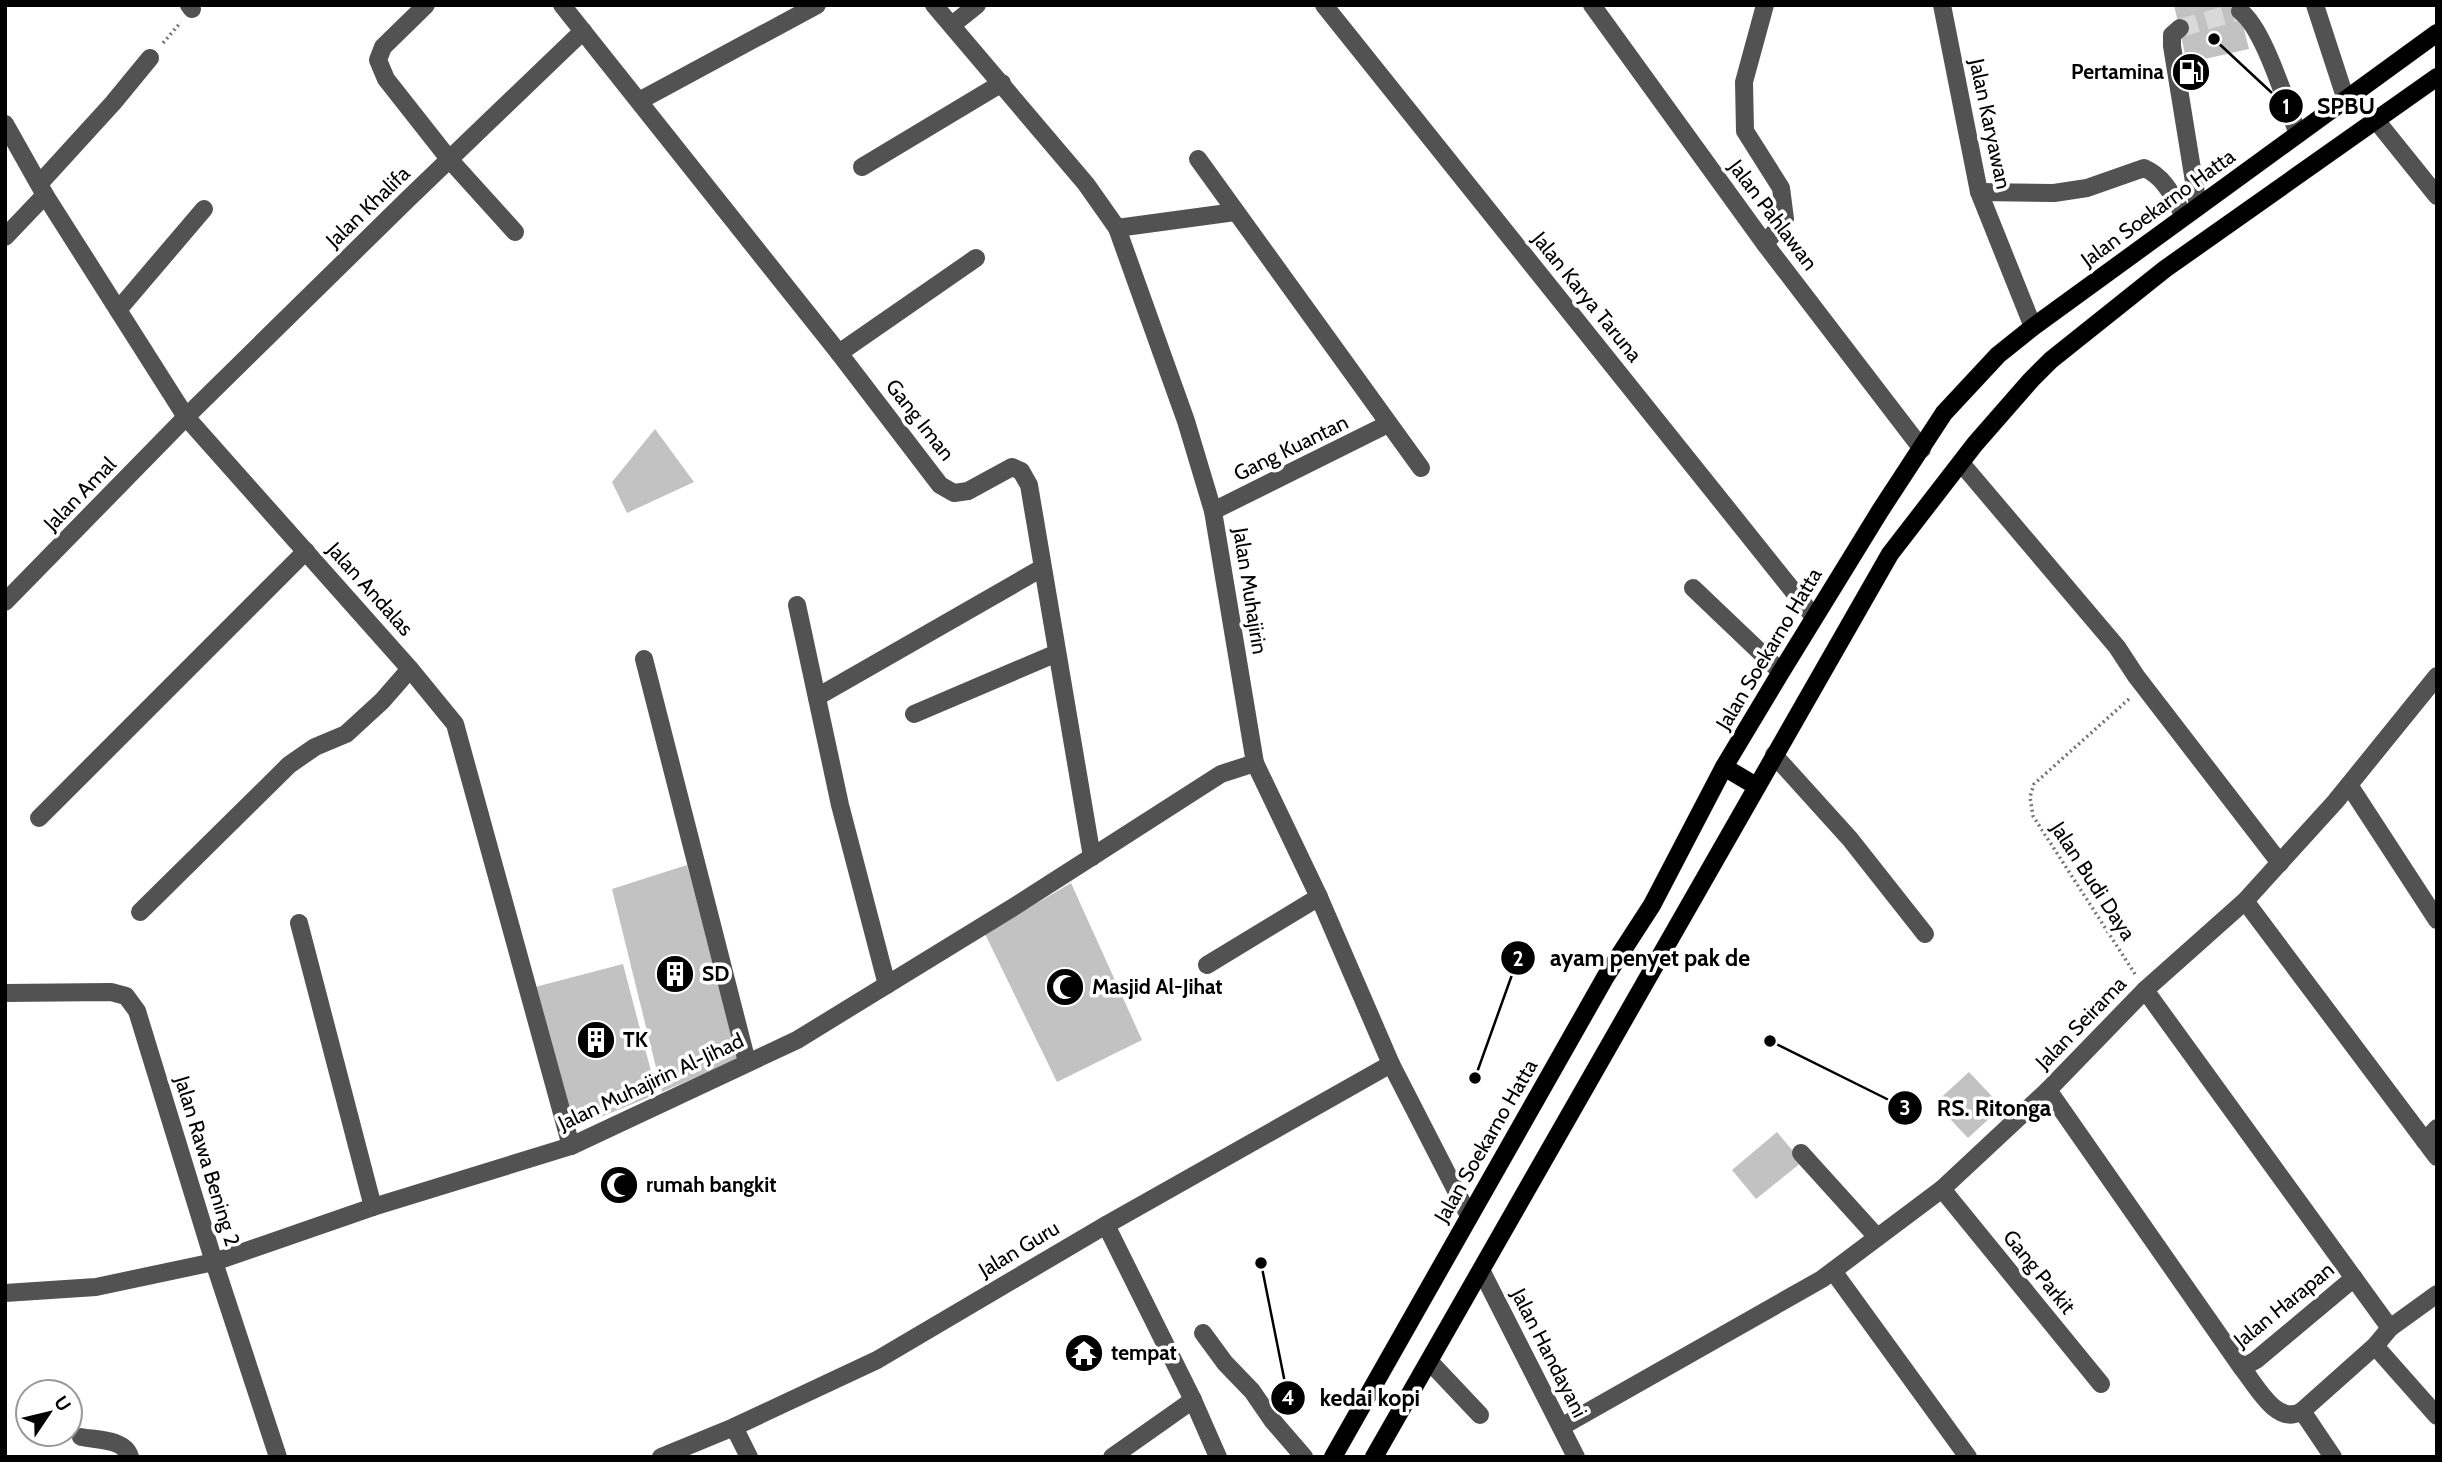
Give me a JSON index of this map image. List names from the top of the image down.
{
  "streets": {
    "main road": ["Jalan Soekarno Hatta"],
    "street": [
      "Jalan Karyawan",
      "Jalan Khalifa",
      "Jalan Pahlawan",
      "Jalan Karya Taruna",
      "Gang Iman",
      "Gang Kuantan",
      "Jalan Amal",
      "Jalan Andalas",
      "Jalan Muhajirin",
      "Jalan Seirama",
      "Jalan Muhajirin Al-Jihad",
      "Jalan Rawa Bening 2",
      "Jalan Guru",
      "Gang Parkit",
      "Jalan Harapan",
      "Jalan Handayani"
    ],
    "path": ["Jalan Budi Daya"]
  },
  "crossings": [
    ["Jalan Karyawan", "Jalan Soekarno Hatta"],
    ["Jalan Khalifa", "Gang Iman"],
    ["Jalan Khalifa", "Jalan Amal"],
    ["Jalan Khalifa", "Jalan Andalas"],
    ["Jalan Soekarno Hatta", "Jalan Pahlawan"],
    ["Jalan Soekarno Hatta", "Jalan Karya Taruna"],
    ["Jalan Soekarno Hatta", "Jalan Muhajirin"],
    ["Gang Iman", "Jalan Muhajirin Al-Jihad"],
    ["Gang Kuantan", "Jalan Muhajirin"],
    ["Jalan Amal", "Jalan Andalas"],
    ["Jalan Andalas", "Jalan Muhajirin Al-Jihad"],
    ["Jalan Muhajirin", "Jalan Muhajirin Al-Jihad"],
    ["Jalan Muhajirin", "Jalan Guru"],
    ["Jalan Budi Daya", "Jalan Seirama"],
    ["Jalan Seirama", "Gang Parkit"],
    ["Jalan Seirama", "Jalan Handayani"],
    ["Jalan Muhajirin Al-Jihad", "Jalan Rawa Bening 2"]
  ],
  "places": {
    "other": [
      "SPBU",
      "RS. Ritonga",
      "ayam penyet pak de",
      "kedai kopi"
    ],
    "fuel station": ["Pertamina"],
    "building": ["SD", "TK"],
    "mosque": ["Masjid Al-Jihat", "rumah bangkit"],
    "temple": ["tempat"]
  },
  "north": "top right"
}
